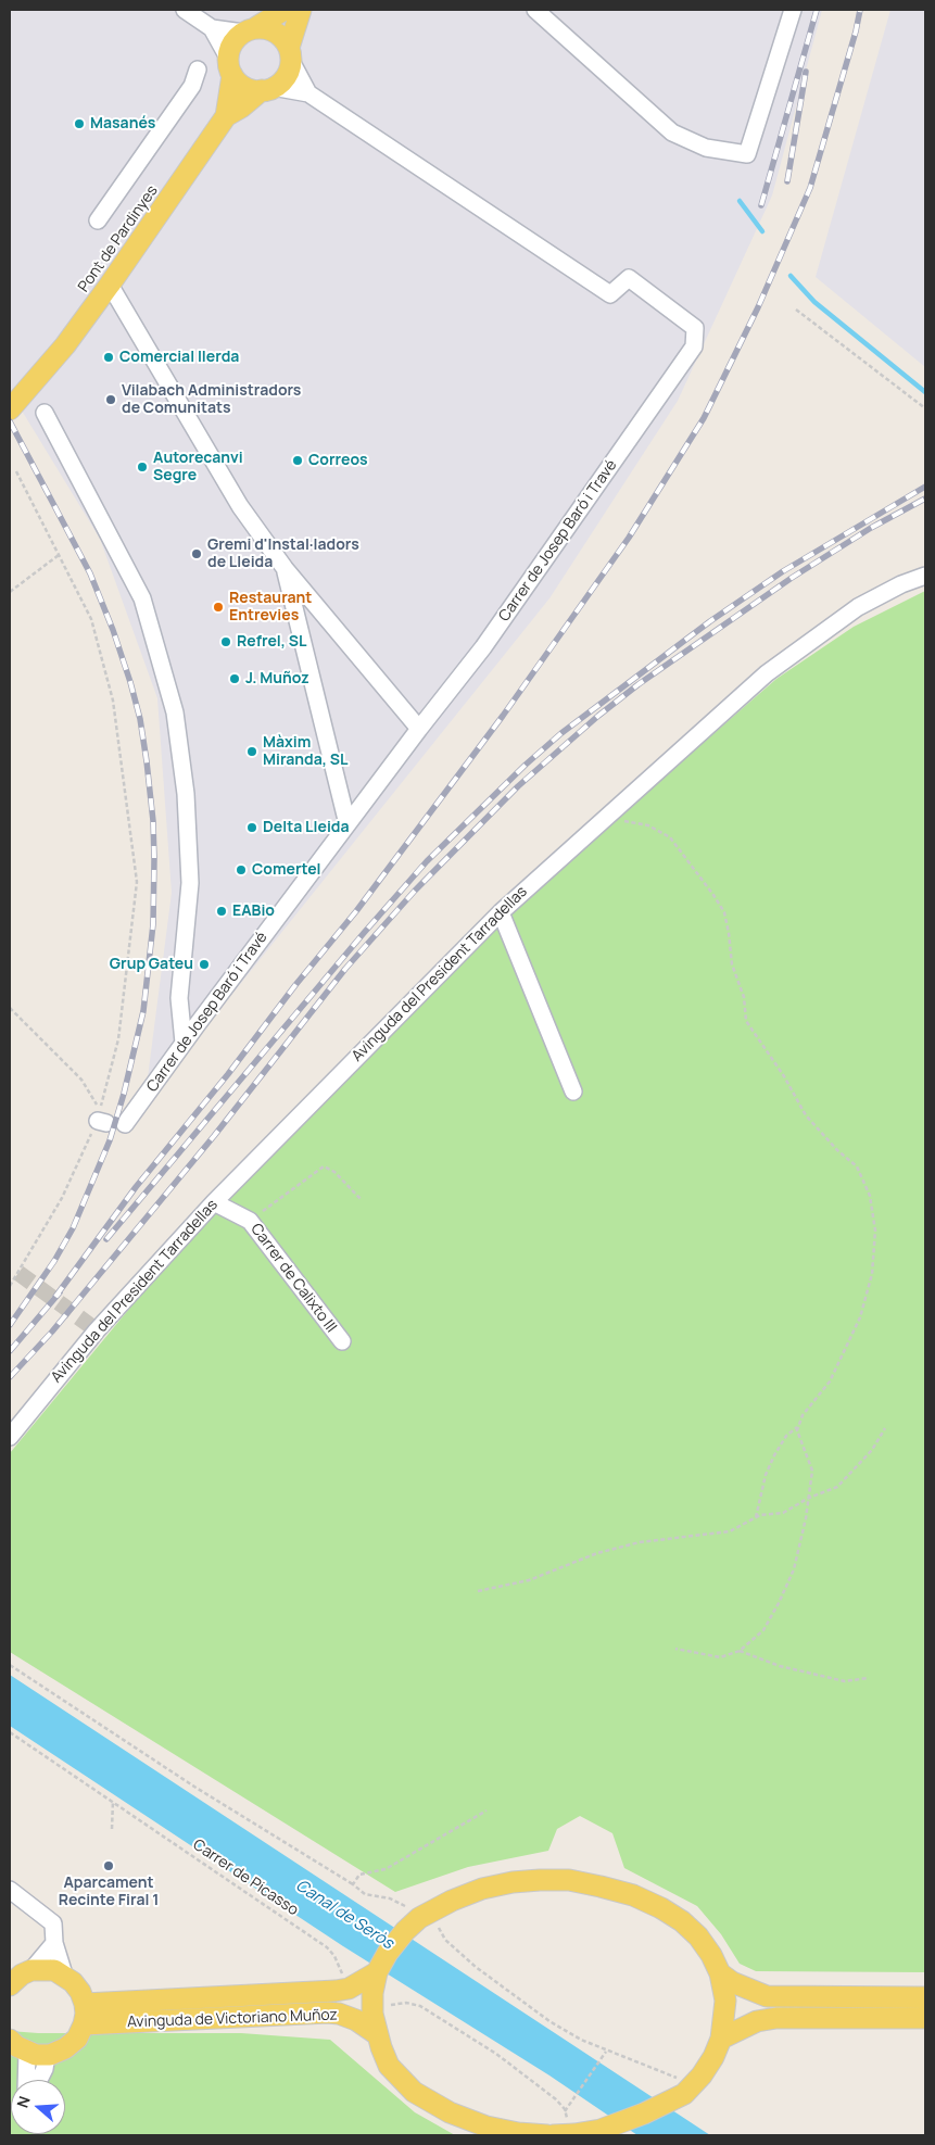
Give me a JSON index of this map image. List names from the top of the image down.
{
  "streets": {
    "main road": ["Pont de Pardinyes", "Avinguda de Victoriano Muñoz"],
    "street": ["Carrer de Josep Baró i Travé", "Avinguda del President Tarradellas", "Carrer de Calixto III"],
    "path": ["Carrer de Picasso"]
  },
  "crossings": [
    ["Avinguda del President Tarradellas", "Carrer de Calixto III"],
    ["Carrer de Picasso", "Avinguda de Victoriano Muñoz"]
  ],
  "water": ["Canal de Seròs"],
  "places": [
    "Masanés",
    "Comercial Ilerda",
    "Vilabach Administradors de Comunitats",
    "Correos",
    "Autorecanvi Segre",
    "Gremi d'Instal·ladors de Lleida",
    "Restaurant Entrevies",
    "Refrel, SL",
    "J. Muñoz",
    "Màxim Miranda, SL",
    "Delta Lleida",
    "Comertel",
    "EABio",
    "Grup Gateu",
    "Aparcament Recinte Firal 1"
  ],
  "north": "left"
}
